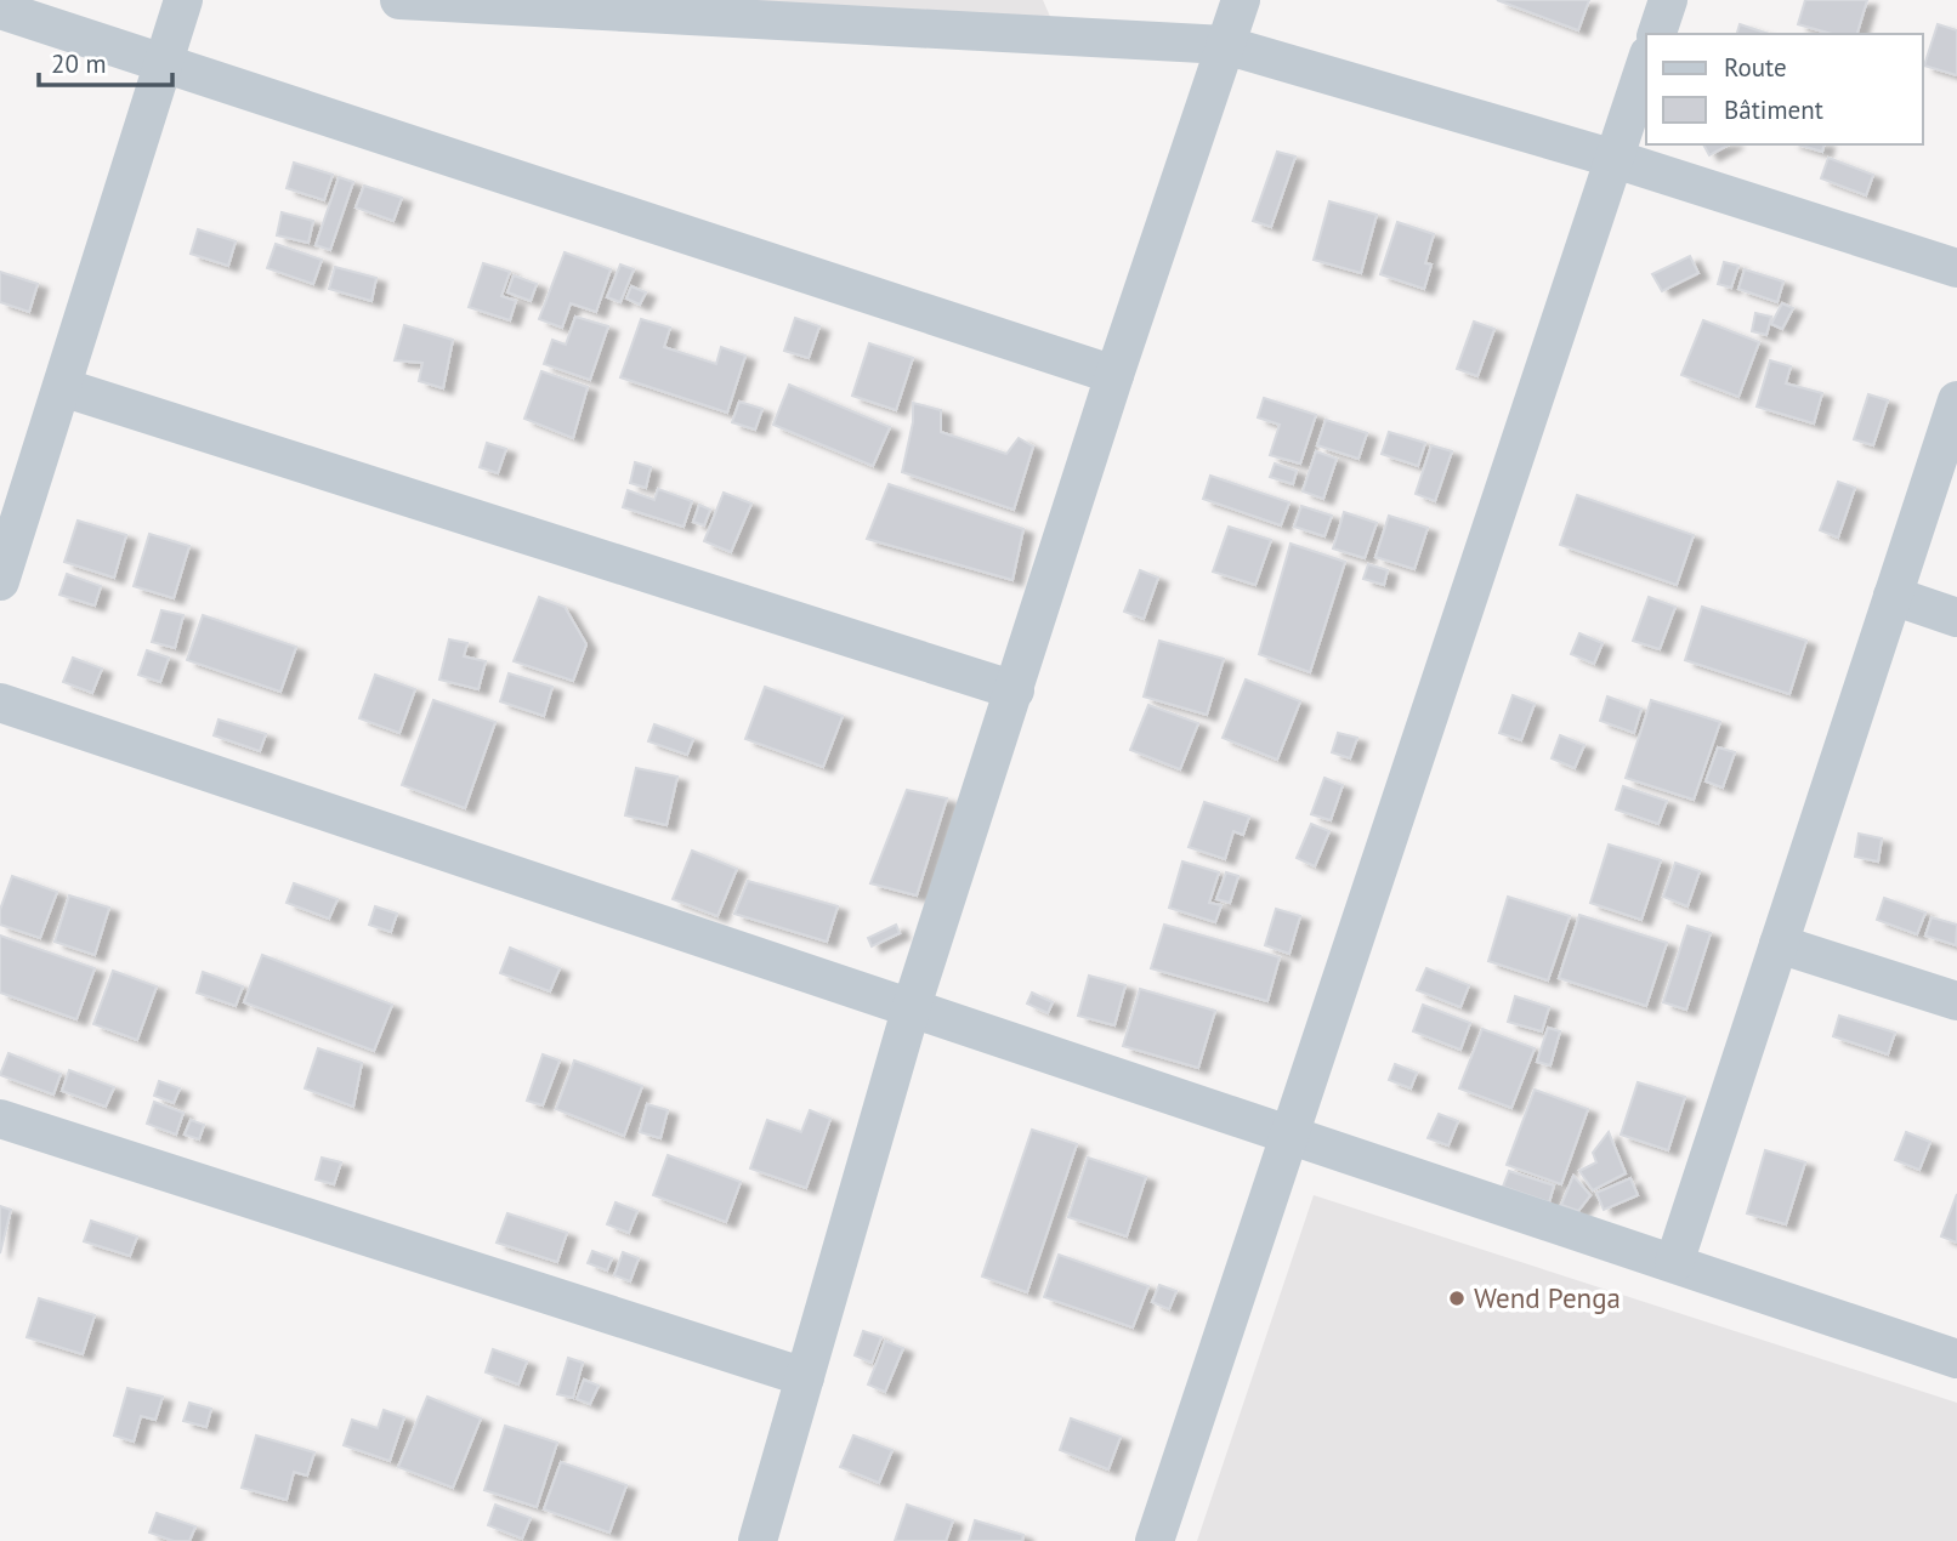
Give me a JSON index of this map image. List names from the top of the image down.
{
  "places": ["Wend Penga"],
  "legend": ["Route", "Bâtiment"],
  "scale_bar": "20 m"
}
